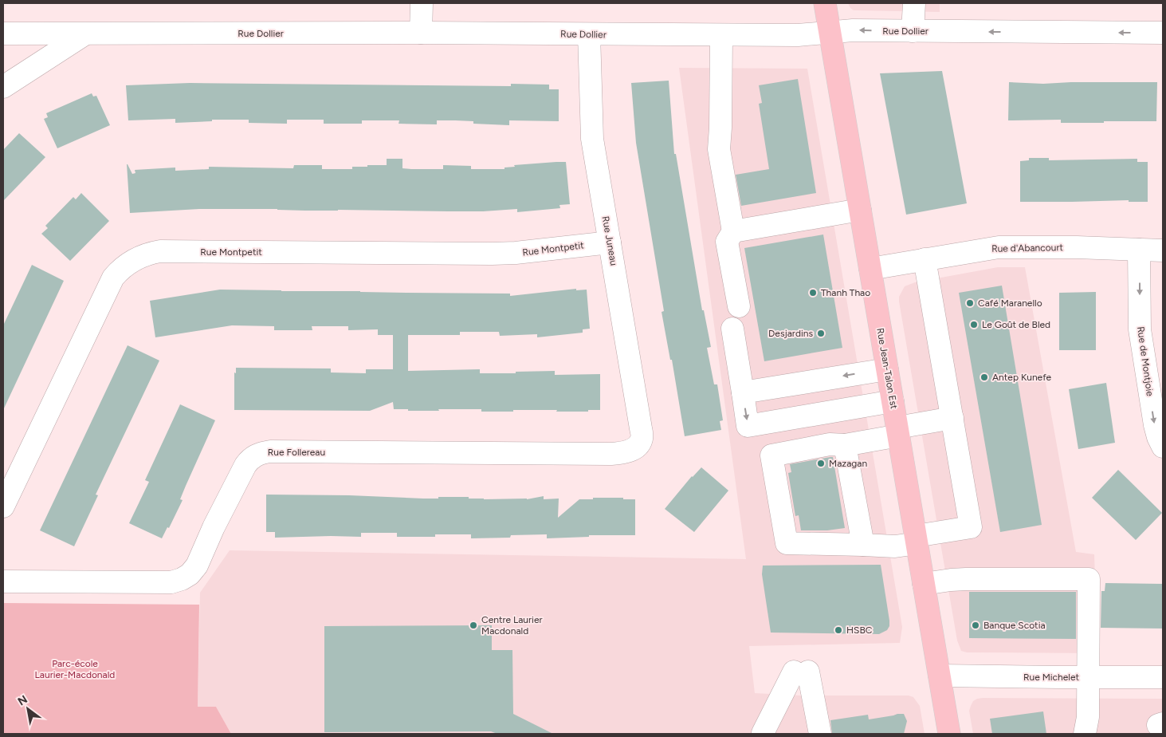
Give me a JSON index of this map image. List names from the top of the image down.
{
  "streets": {
    "main road": ["Rue Jean-Talon Est"],
    "street": [
      "Rue Dollier",
      "Rue Juneau",
      "Rue d'Abancourt",
      "Rue Montpetit",
      "Rue de Montjoie",
      "Rue Follereau",
      "Rue Michelet"
    ]
  },
  "crossings": [
    ["Rue Dollier", "Rue Juneau"],
    ["Rue Dollier", "Rue Jean-Talon Est"],
    ["Rue Juneau", "Rue Montpetit"],
    ["Rue Juneau", "Rue Follereau"],
    ["Rue d'Abancourt", "Rue de Montjoie"],
    ["Rue d'Abancourt", "Rue Jean-Talon Est"],
    ["Rue Jean-Talon Est", "Rue Michelet"]
  ],
  "one_way": ["Rue de Montjoie"],
  "parks": ["Parc-école Laurier-Macdonald"],
  "places": [
    "Thanh Thao",
    "Café Maranello",
    "Le Goût de Bled",
    "Desjardins",
    "Antep Kunefe",
    "Mazagan",
    "Centre Laurier Macdonald",
    "Banque Scotia",
    "HSBC"
  ],
  "north": "top left"
}
